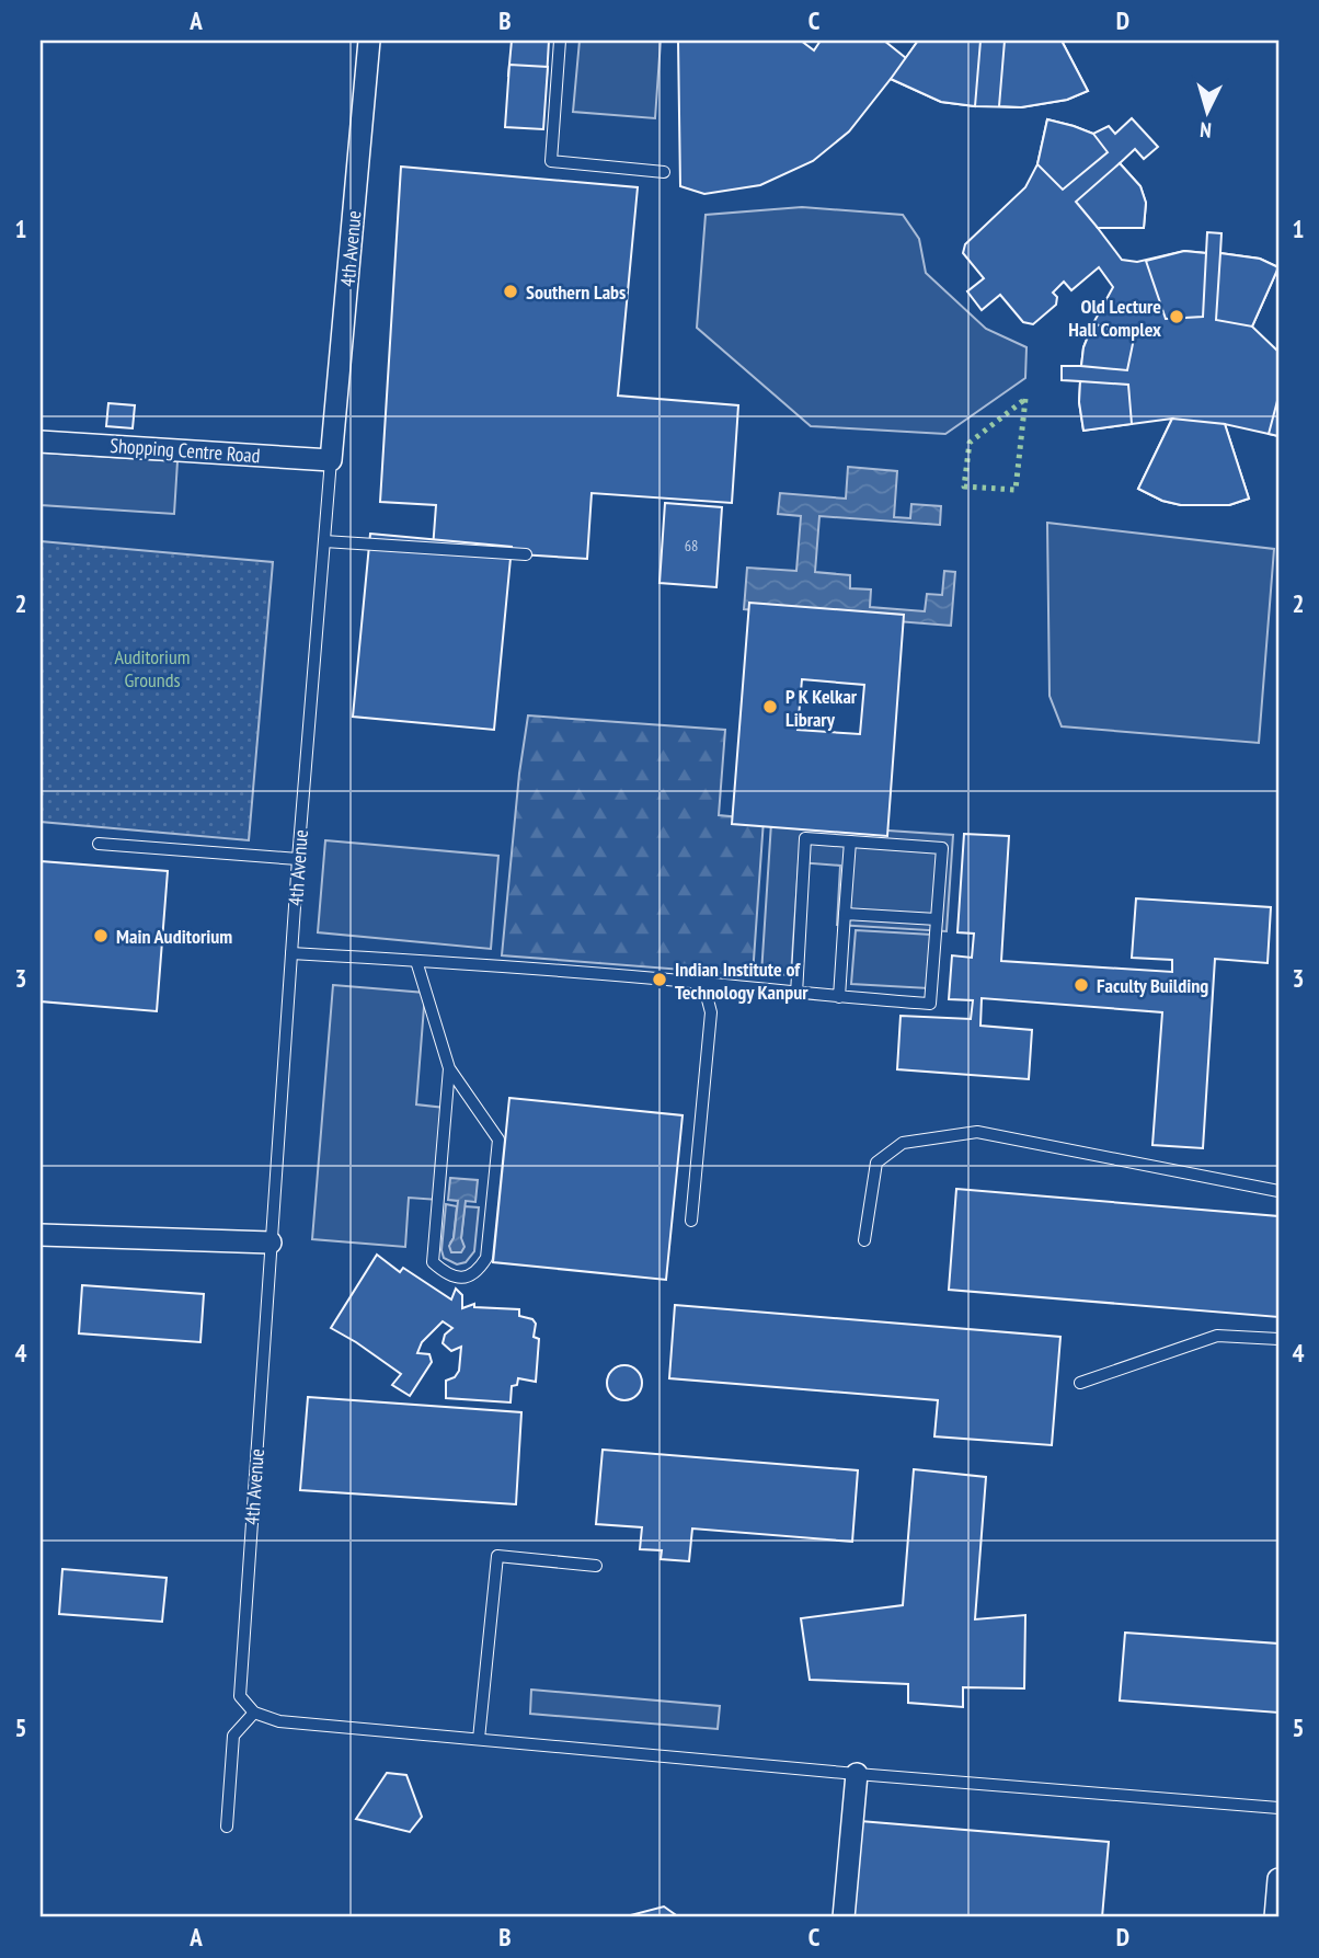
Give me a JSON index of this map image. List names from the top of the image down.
{
  "streets": {
    "street": ["4th Avenue", "Shopping Centre Road"]
  },
  "crossings": [
    ["4th Avenue", "Shopping Centre Road"]
  ],
  "parks": ["Auditorium Grounds"],
  "places": [
    "Southern Labs",
    "Old Lecture Hall Complex",
    "P K Kelkar Library",
    "Main Auditorium",
    "Indian Institute of Technology Kanpur",
    "Faculty Building"
  ],
  "house_numbers": ["68"],
  "north": "bottom",
  "grid": {
    "columns": [
      "A",
      "B",
      "C",
      "D"
    ],
    "rows": [
      "1",
      "2",
      "3",
      "4",
      "5"
    ]
  }
}
